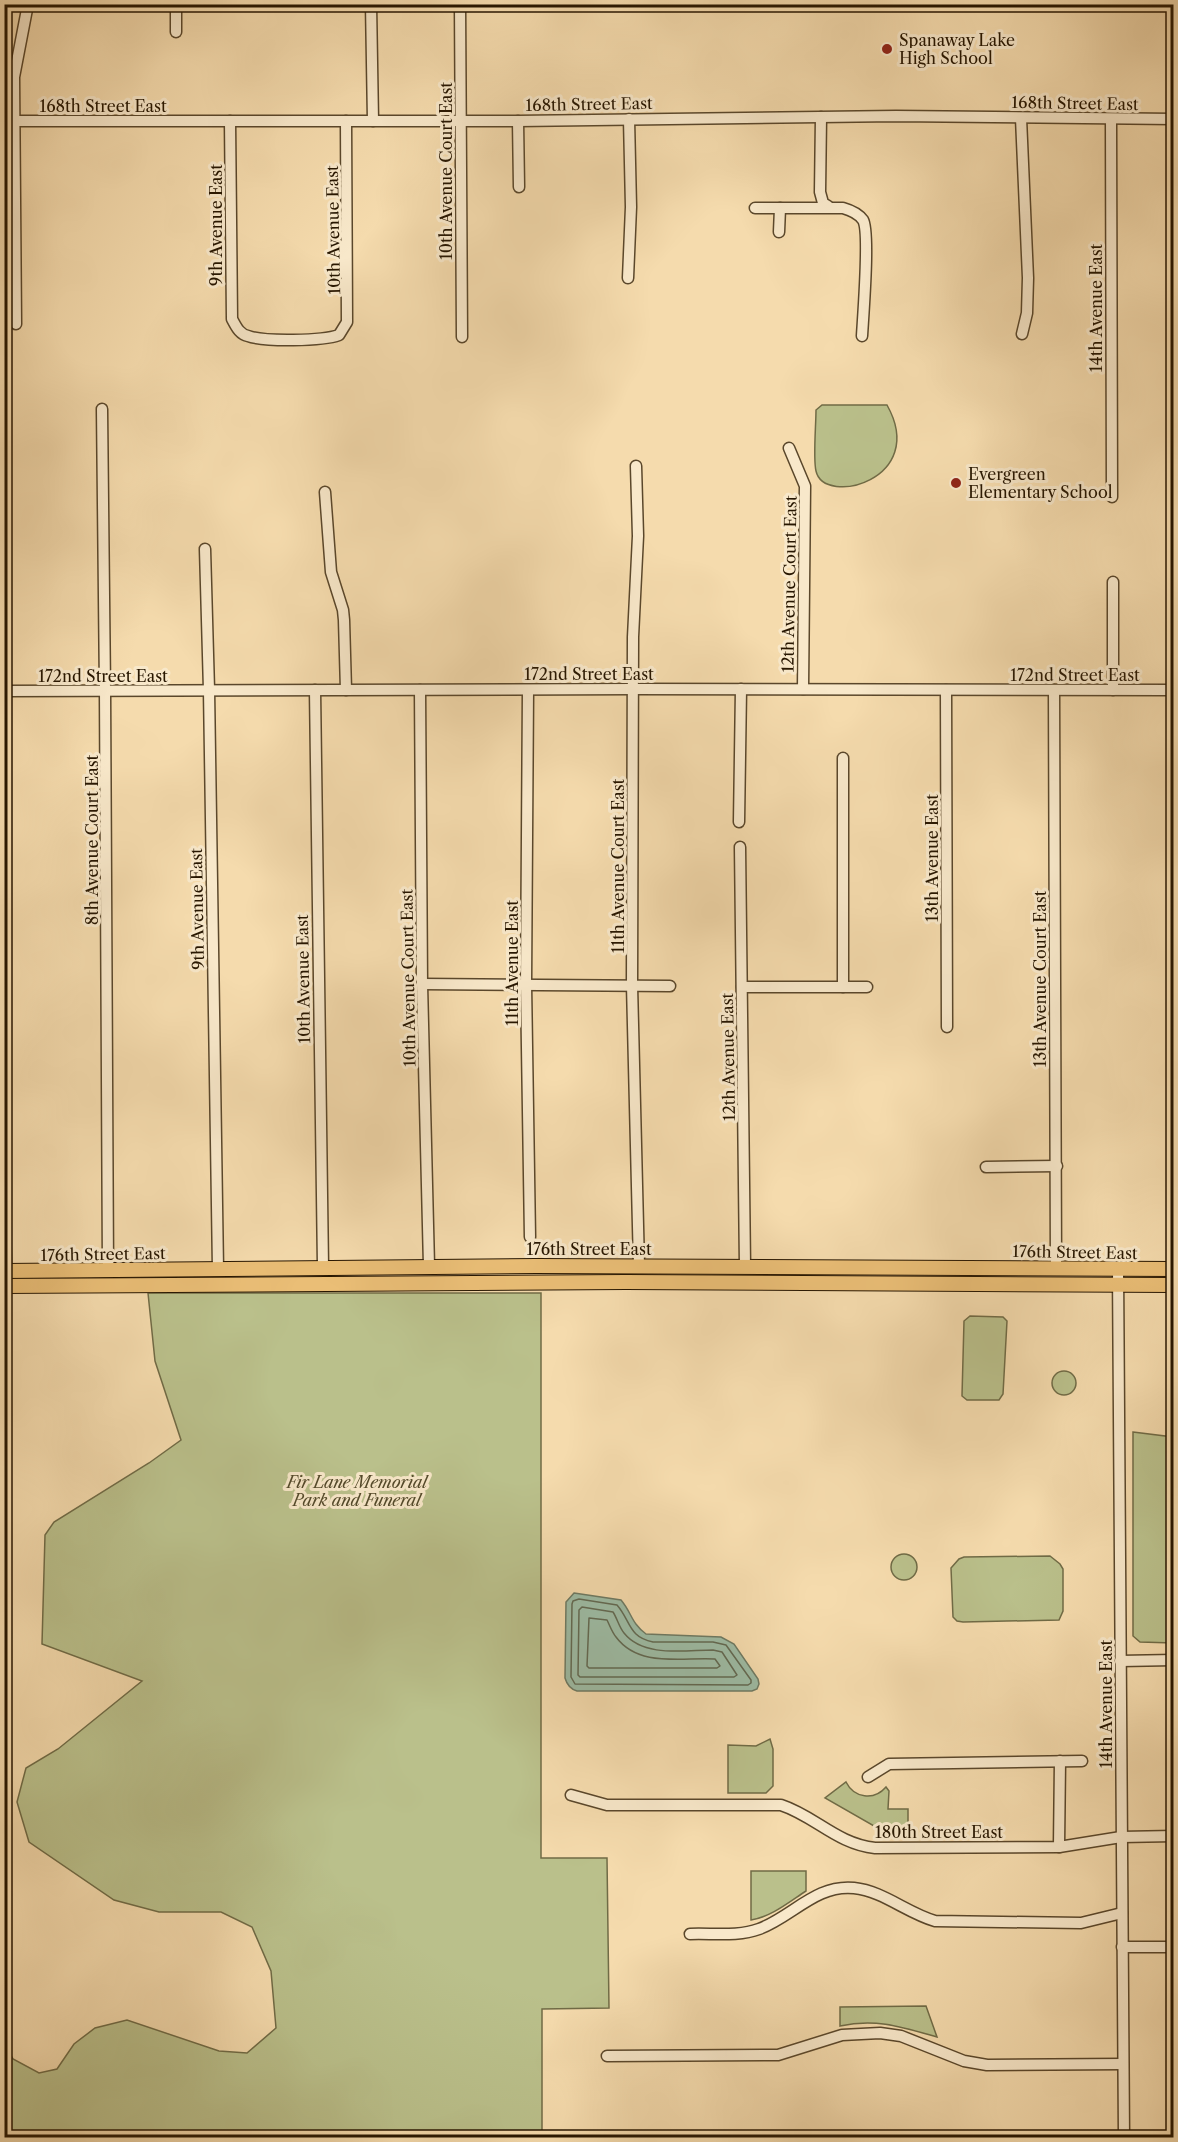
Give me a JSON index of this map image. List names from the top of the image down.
{
  "streets": {
    "main road": ["176th Street East"],
    "street": [
      "168th Street East",
      "10th Avenue Court East",
      "9th Avenue East",
      "10th Avenue East",
      "14th Avenue East",
      "12th Avenue Court East",
      "172nd Street East",
      "8th Avenue Court East",
      "13th Avenue East",
      "11th Avenue Court East",
      "11th Avenue East",
      "13th Avenue Court East",
      "12th Avenue East",
      "180th Street East"
    ]
  },
  "crossings": [
    ["168th Street East", "10th Avenue Court East"],
    ["168th Street East", "9th Avenue East"],
    ["168th Street East", "10th Avenue East"],
    ["168th Street East", "14th Avenue East"],
    ["10th Avenue Court East", "172nd Street East"],
    ["10th Avenue Court East", "176th Street East"],
    ["9th Avenue East", "10th Avenue East"],
    ["9th Avenue East", "172nd Street East"],
    ["9th Avenue East", "176th Street East"],
    ["10th Avenue East", "172nd Street East"],
    ["10th Avenue East", "176th Street East"],
    ["14th Avenue East", "176th Street East"],
    ["14th Avenue East", "180th Street East"],
    ["12th Avenue Court East", "172nd Street East"],
    ["172nd Street East", "8th Avenue Court East"],
    ["172nd Street East", "13th Avenue East"],
    ["172nd Street East", "11th Avenue Court East"],
    ["172nd Street East", "11th Avenue East"],
    ["172nd Street East", "13th Avenue Court East"],
    ["8th Avenue Court East", "176th Street East"],
    ["11th Avenue Court East", "176th Street East"],
    ["13th Avenue Court East", "176th Street East"],
    ["12th Avenue East", "176th Street East"]
  ],
  "parks": ["Fir Lane Memorial Park and Funeral"],
  "places": ["Spanaway Lake High School", "Evergreen Elementary School"]
}
